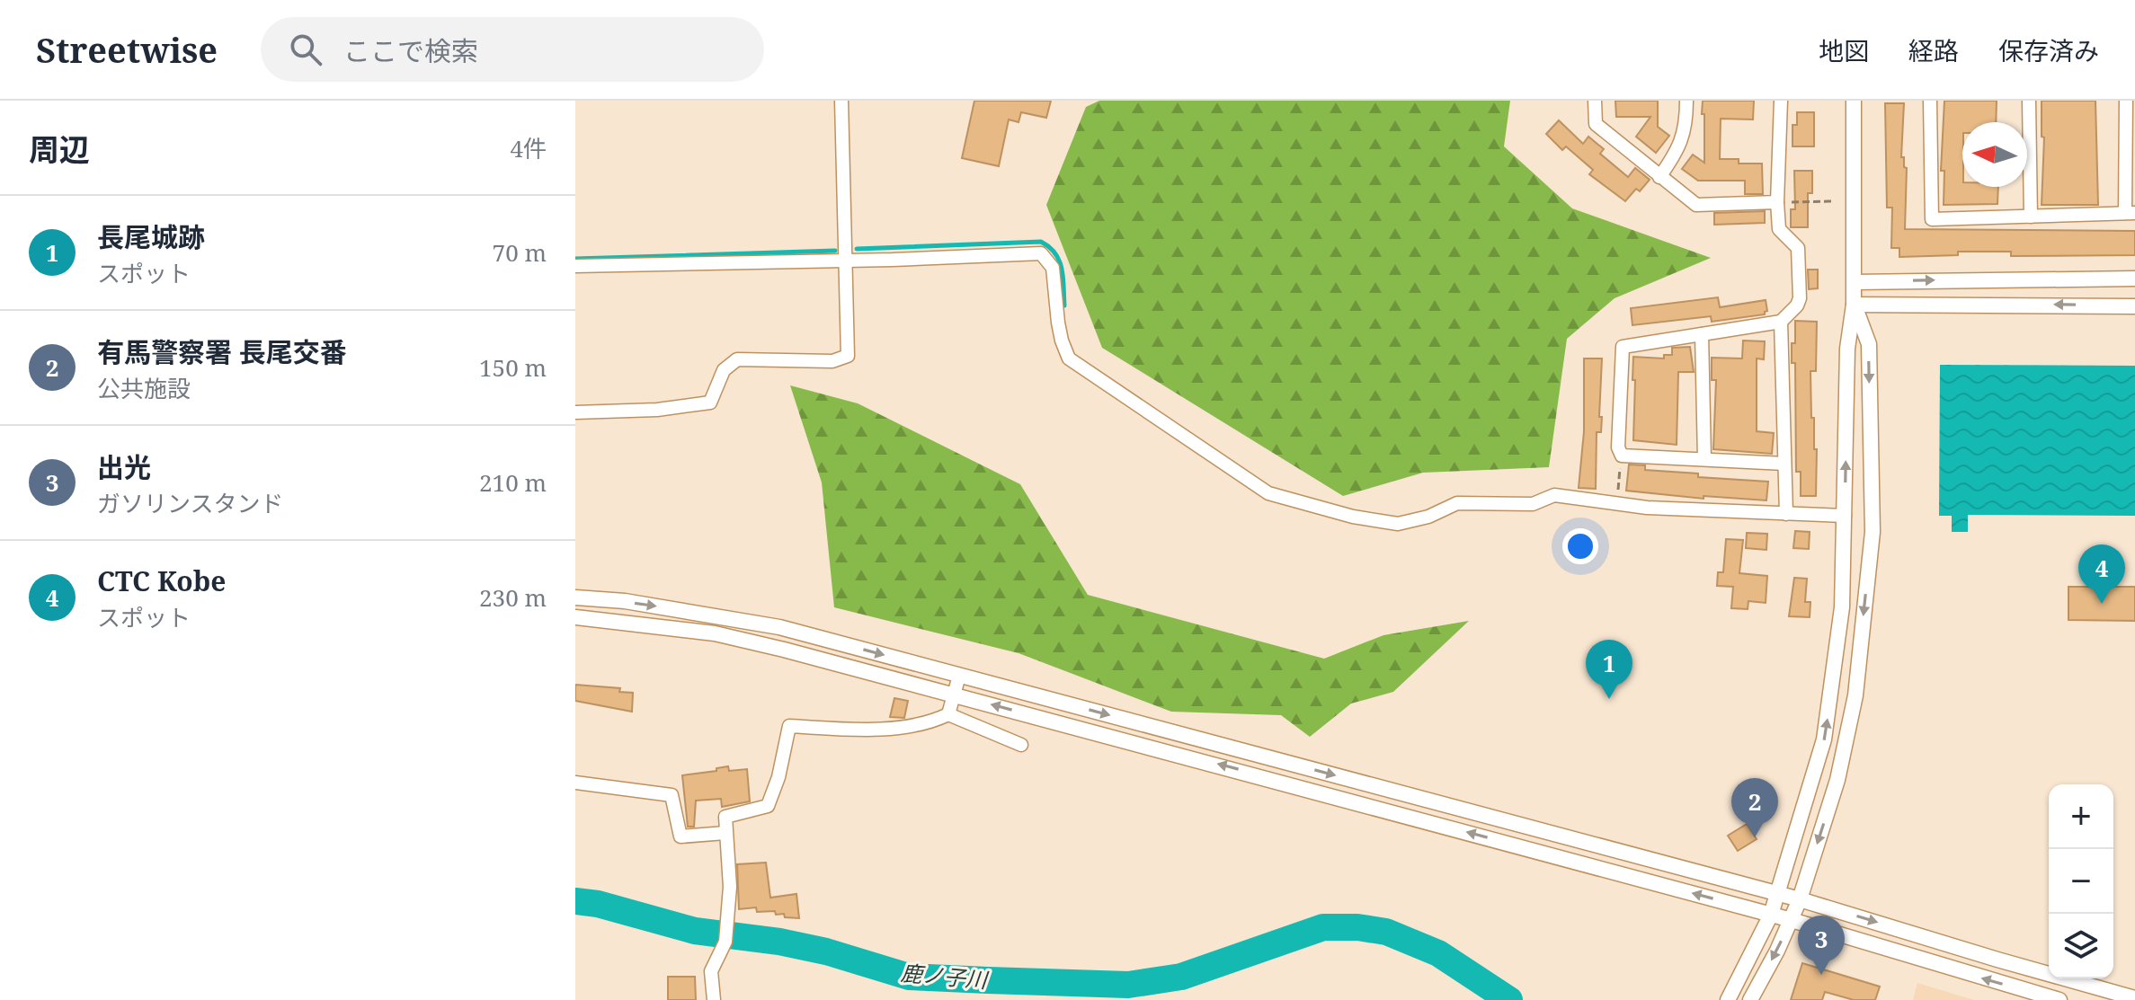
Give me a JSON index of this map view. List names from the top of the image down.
{
  "water": ["鹿ノ子川"],
  "north": "left",
  "page": {
    "header": "Streetwise",
    "search": "ここで検索",
    "nav": ["地図", "経路", "保存済み"],
    "heading": ["周辺", "4件"],
    "list": [
      {
        "mark": "1",
        "name": "長尾城跡",
        "note": "スポット",
        "value": "70 m"
      },
      {
        "mark": "2",
        "name": "有馬警察署 長尾交番",
        "note": "公共施設",
        "value": "150 m"
      },
      {
        "mark": "3",
        "name": "出光",
        "note": "ガソリンスタンド",
        "value": "210 m"
      },
      {
        "mark": "4",
        "name": "CTC Kobe",
        "note": "スポット",
        "value": "230 m"
      }
    ],
    "pins": [
      "4",
      "1",
      "2",
      "3"
    ],
    "map_buttons": ["+", "−"]
  }
}
